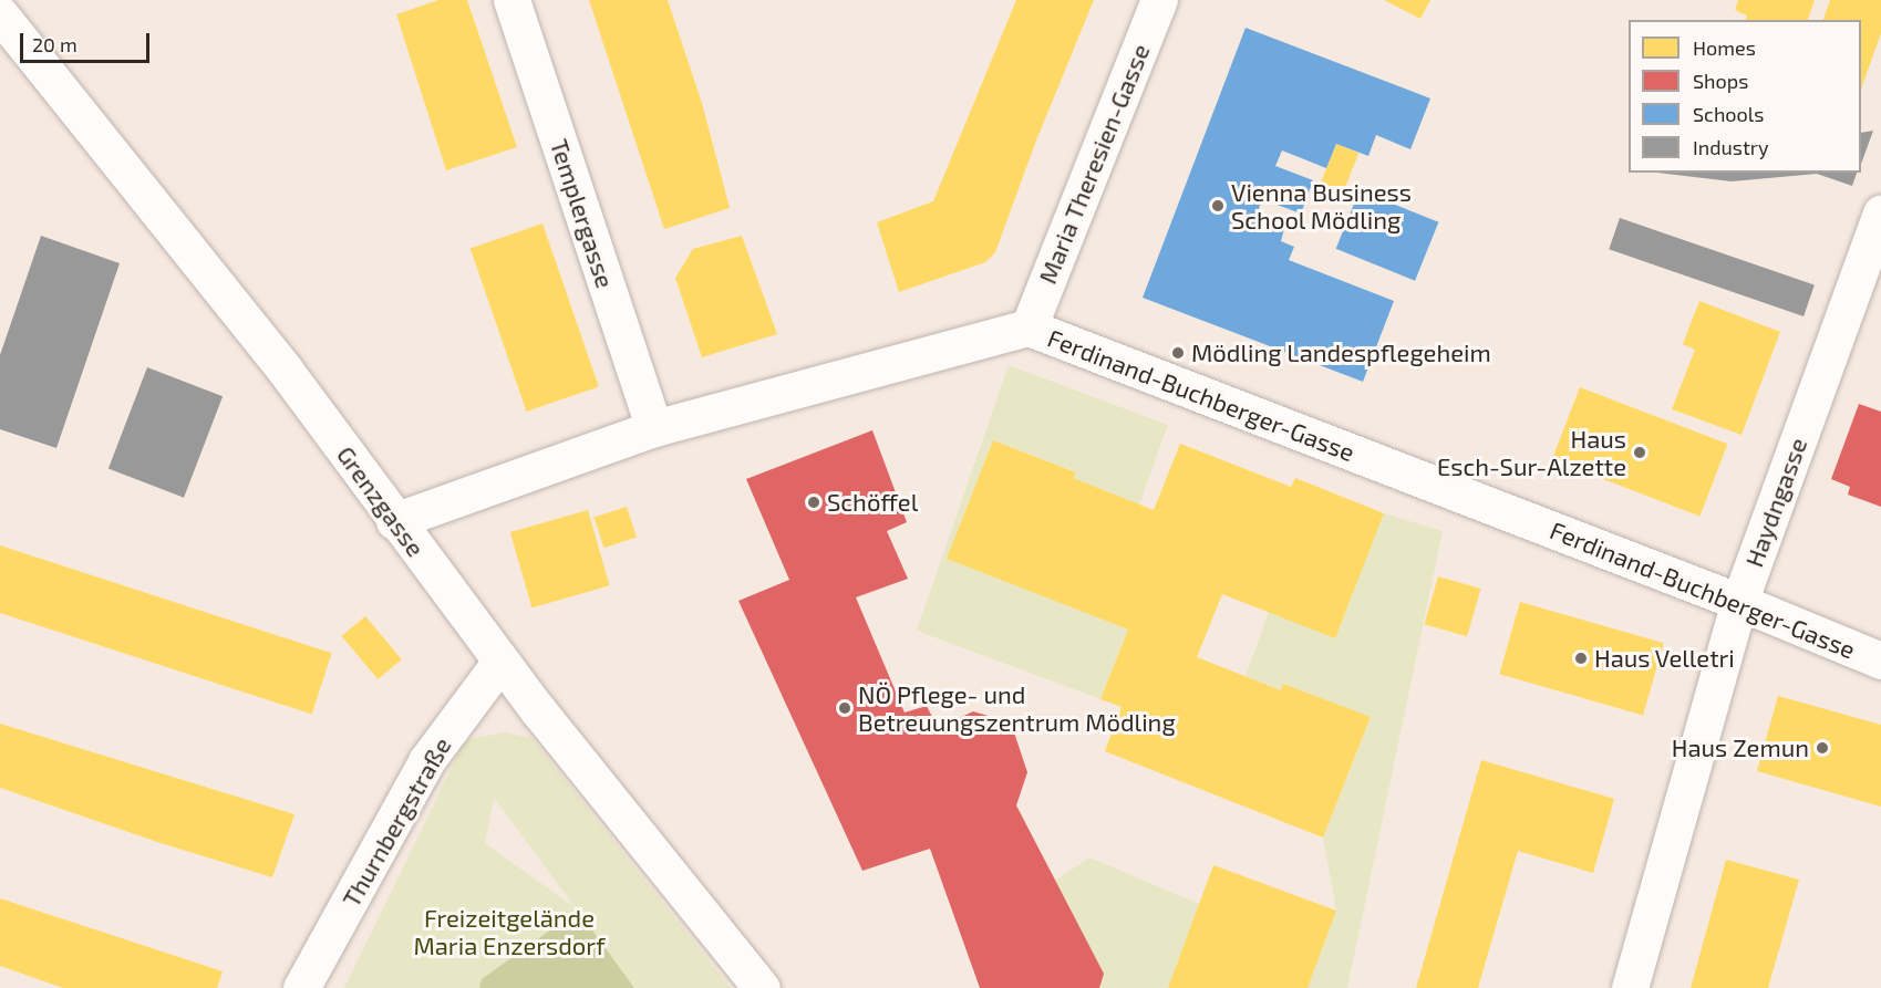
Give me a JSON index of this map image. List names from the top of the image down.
{
  "streets": {
    "street": [
      "Maria Theresien-Gasse",
      "Templergasse",
      "Ferdinand-Buchberger-Gasse",
      "Grenzgasse",
      "Haydngasse",
      "Thurnbergstraße"
    ]
  },
  "crossings": [
    ["Maria Theresien-Gasse", "Ferdinand-Buchberger-Gasse"],
    ["Templergasse", "Ferdinand-Buchberger-Gasse"],
    ["Ferdinand-Buchberger-Gasse", "Grenzgasse"],
    ["Ferdinand-Buchberger-Gasse", "Haydngasse"],
    ["Grenzgasse", "Thurnbergstraße"]
  ],
  "parks": ["Freizeitgelände Maria Enzersdorf"],
  "places": [
    "Vienna Business School Mödling",
    "Mödling Landespflegeheim",
    "Haus Esch-Sur-Alzette",
    "Schöffel",
    "Haus Velletri",
    "NÖ Pflege- und Betreuungszentrum Mödling",
    "Haus Zemun"
  ],
  "legend": [
    "Homes",
    "Shops",
    "Schools",
    "Industry"
  ],
  "scale_bar": "20 m"
}
